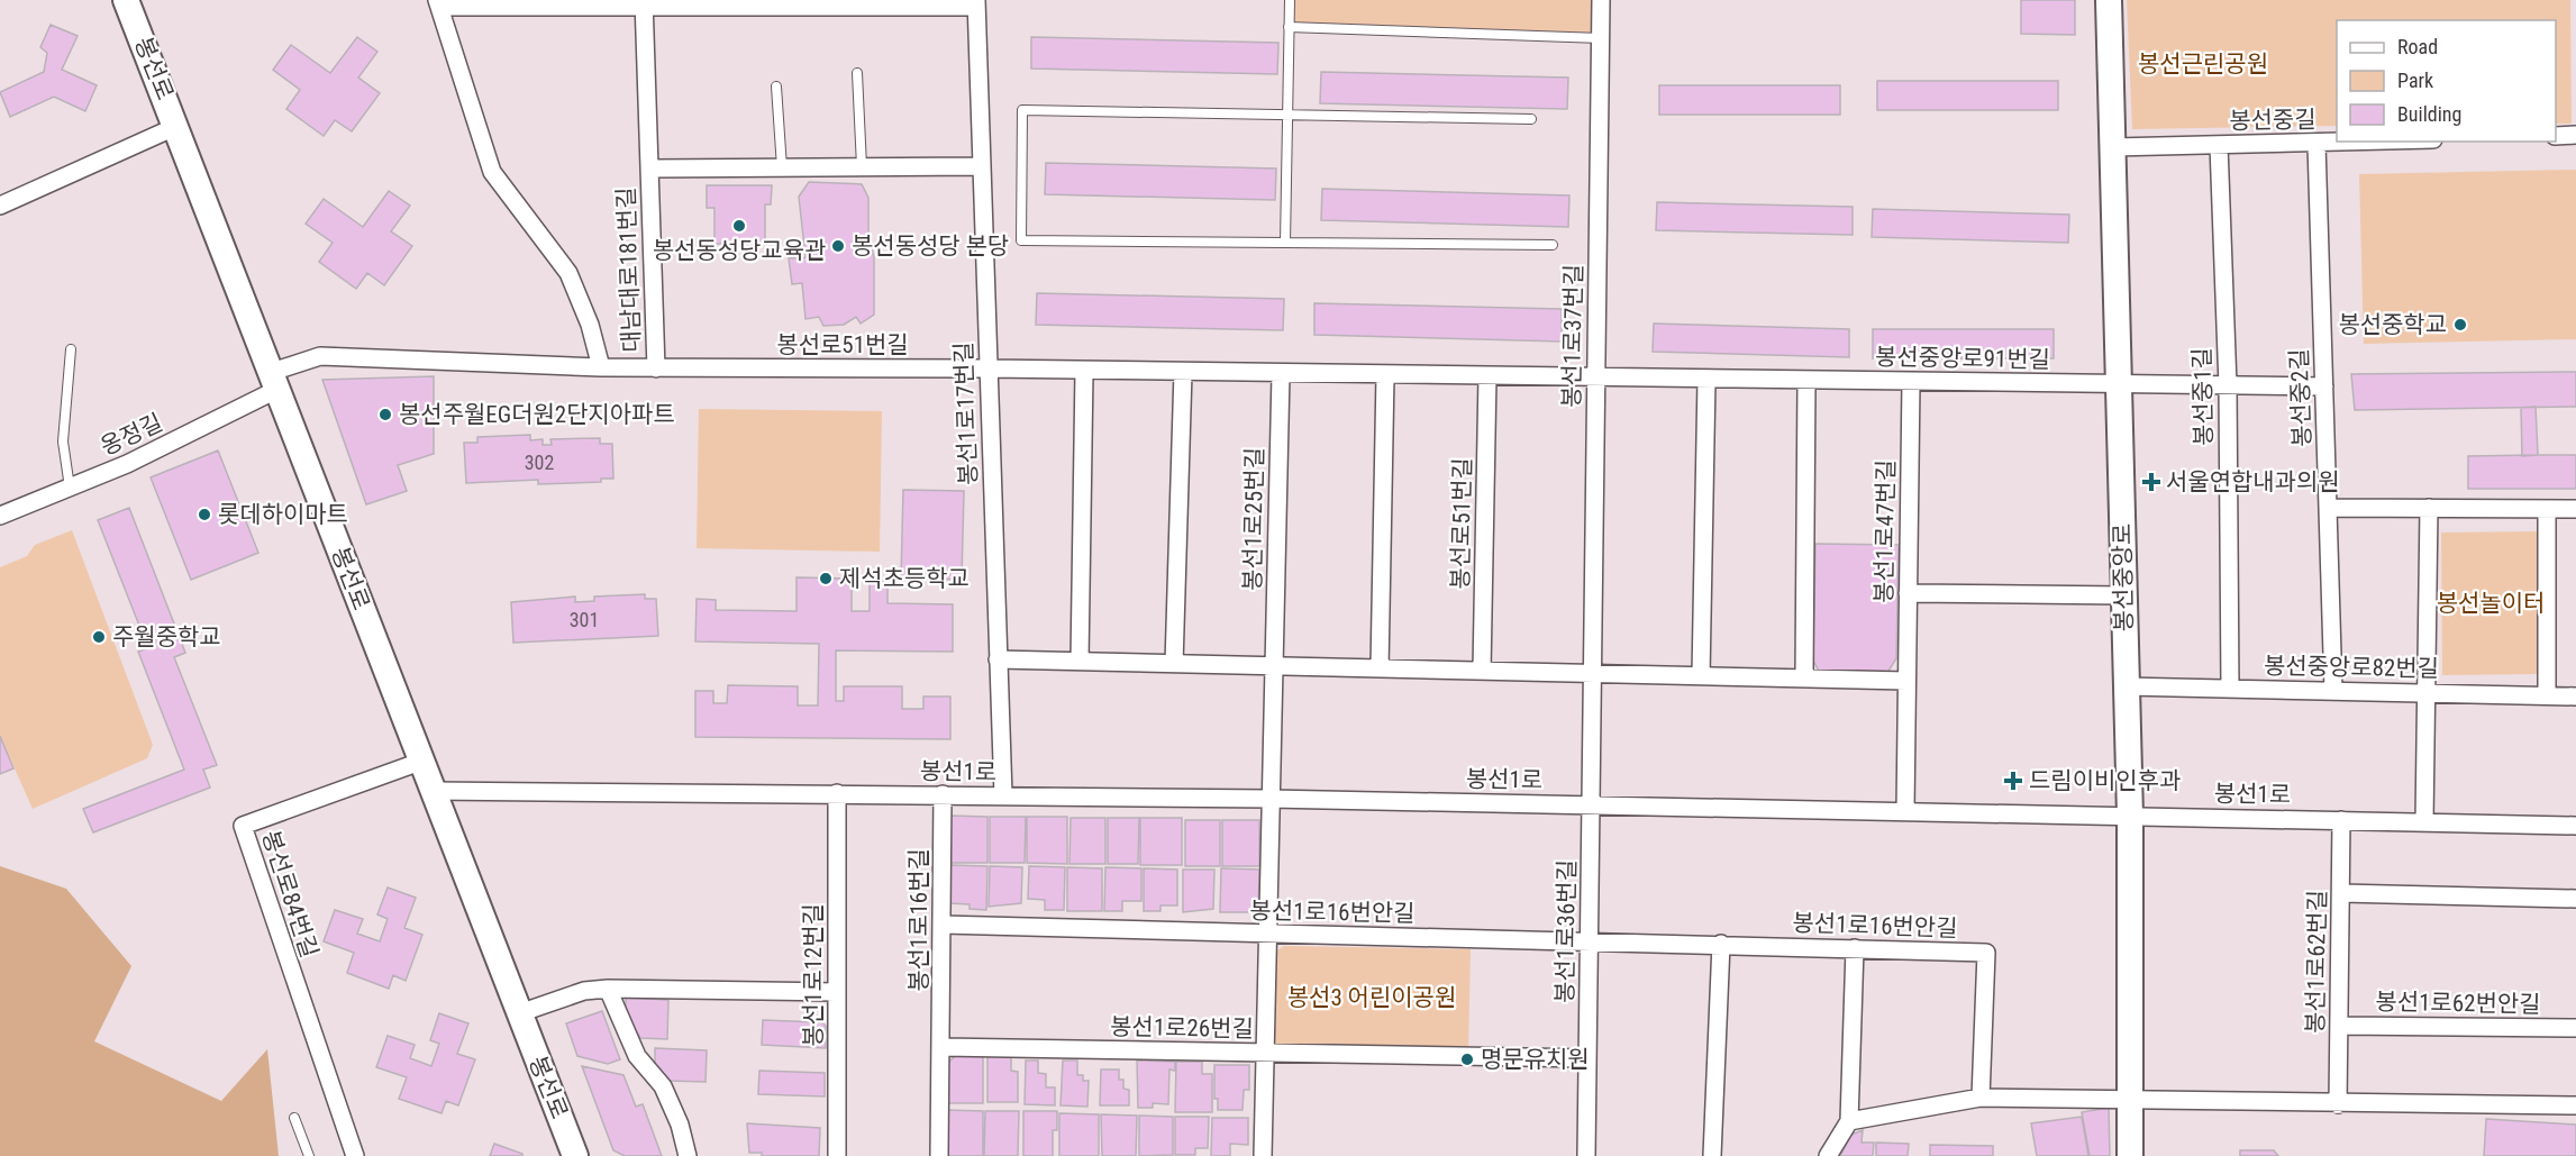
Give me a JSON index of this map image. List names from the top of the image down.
{
  "streets": {
    "main road": ["봉선로", "봉선중앙로"],
    "street": [
      "봉선중길",
      "대남대로181번길",
      "봉선1로37번길",
      "봉선로51번길",
      "봉선중앙로91번길",
      "봉선중1길",
      "봉선중2길",
      "봉선1로17번길",
      "옹정길",
      "봉선1로25번길",
      "봉선1로47번길",
      "봉선중앙로82번길",
      "봉선1로",
      "봉선로84번길",
      "봉선1로16번안길",
      "봉선1로16번길",
      "봉선1로36번길",
      "봉선1로62번길",
      "봉선1로12번길",
      "봉선1로62번안길",
      "봉선1로26번길"
    ]
  },
  "crossings": [
    ["봉선로", "봉선로51번길"],
    ["봉선로", "옹정길"],
    ["봉선로", "봉선1로"],
    ["봉선로", "봉선로84번길"],
    ["봉선중길", "봉선중1길"],
    ["봉선중길", "봉선중2길"],
    ["봉선중길", "봉선중앙로"],
    ["대남대로181번길", "봉선로51번길"],
    ["봉선1로37번길", "봉선로51번길"],
    ["봉선1로37번길", "봉선중앙로91번길"],
    ["봉선1로37번길", "봉선1로"],
    ["봉선1로37번길", "봉선1로36번길"],
    ["봉선로51번길", "봉선중앙로91번길"],
    ["봉선로51번길", "봉선1로17번길"],
    ["봉선로51번길", "옹정길"],
    ["봉선로51번길", "봉선1로25번길"],
    ["봉선중앙로91번길", "봉선중1길"],
    ["봉선중앙로91번길", "봉선중2길"],
    ["봉선중앙로91번길", "봉선1로47번길"],
    ["봉선중앙로91번길", "봉선중앙로"],
    ["봉선중1길", "봉선중앙로82번길"],
    ["봉선중2길", "봉선중앙로82번길"],
    ["봉선1로17번길", "봉선1로"],
    ["봉선1로25번길", "봉선1로"],
    ["봉선1로25번길", "봉선1로26번길"],
    ["봉선1로47번길", "봉선1로"],
    ["봉선중앙로", "봉선중앙로82번길"],
    ["봉선중앙로", "봉선1로"],
    ["봉선1로", "봉선1로16번길"],
    ["봉선1로", "봉선1로36번길"],
    ["봉선1로", "봉선1로62번길"],
    ["봉선1로", "봉선1로12번길"],
    ["봉선1로", "봉선1로26번길"],
    ["봉선1로16번안길", "봉선1로16번길"],
    ["봉선1로16번안길", "봉선1로36번길"],
    ["봉선1로16번안길", "봉선1로26번길"],
    ["봉선1로16번길", "봉선1로26번길"],
    ["봉선1로36번길", "봉선1로26번길"],
    ["봉선1로62번길", "봉선1로62번안길"]
  ],
  "parks": ["봉선근린공원", "봉선놀이터", "봉선3 어린이공원"],
  "places": {
    "other": [
      "봉선동성당교육관",
      "봉선동성당 본당",
      "봉선중학교",
      "봉선주월EG더원2단지아파트",
      "롯데하이마트",
      "제석초등학교",
      "주월중학교",
      "명문유치원"
    ],
    "health": ["서울연합내과의원", "드림이비인후과"]
  },
  "house_numbers": ["302", "301"],
  "legend": ["Road", "Park", "Building"]
}
